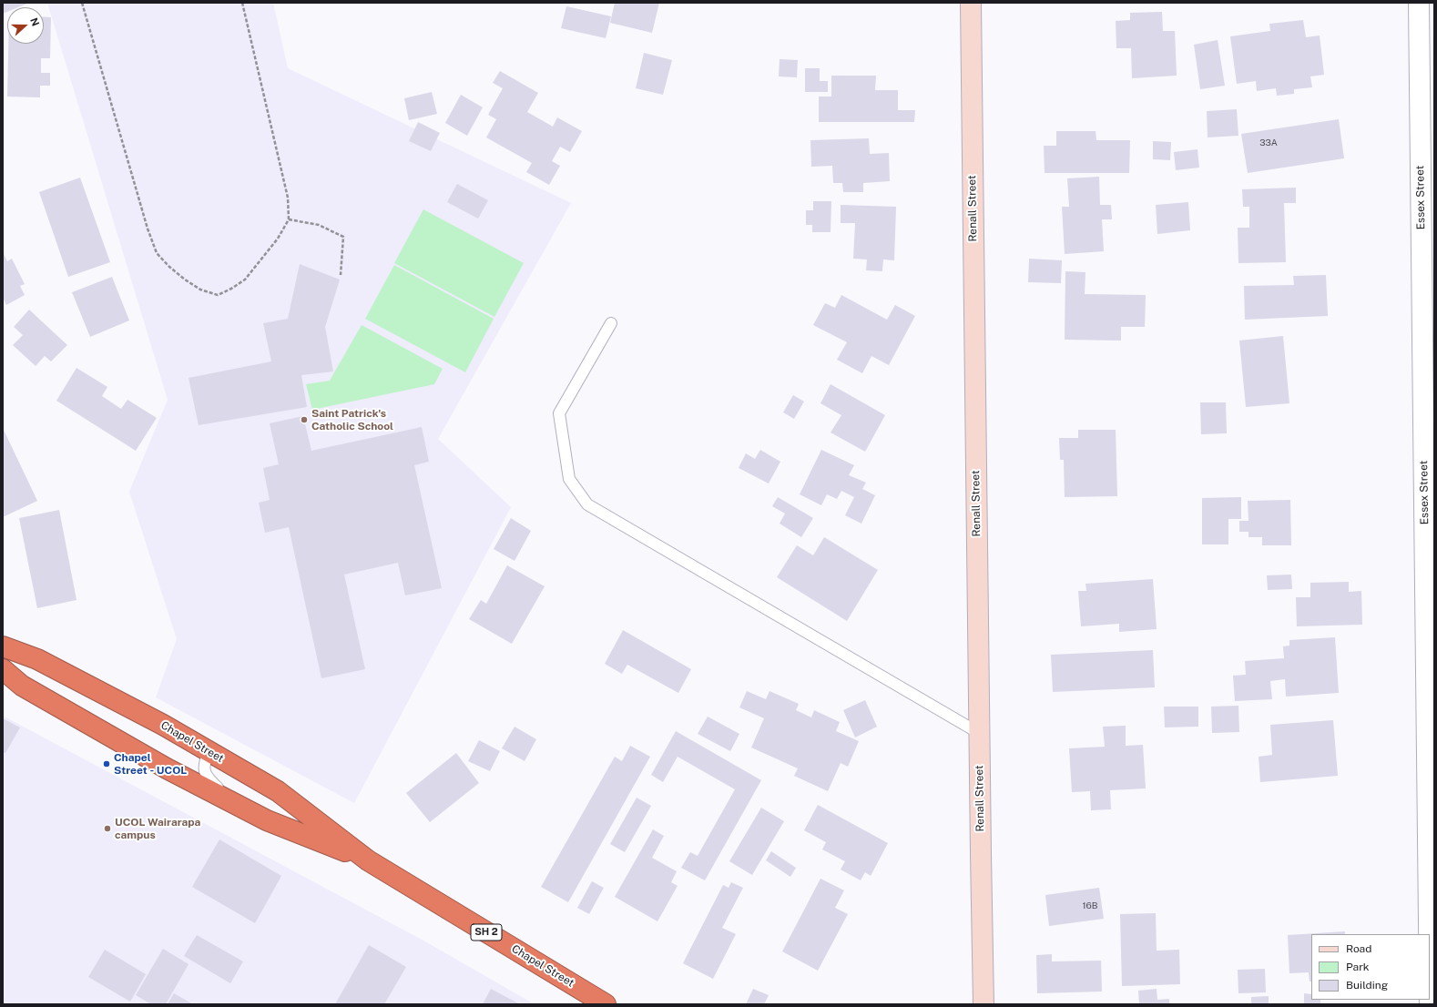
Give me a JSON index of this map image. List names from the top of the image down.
{
  "streets": {
    "highway": ["Chapel Street", "SH 2"],
    "street": ["Essex Street", "Renall Street"]
  },
  "places": ["Saint Patrick's Catholic School", "Chapel Street - UCOL", "UCOL Wairarapa campus"],
  "house_numbers": ["33A", "16B"],
  "legend": ["Road", "Park", "Building"],
  "north": "right"
}
